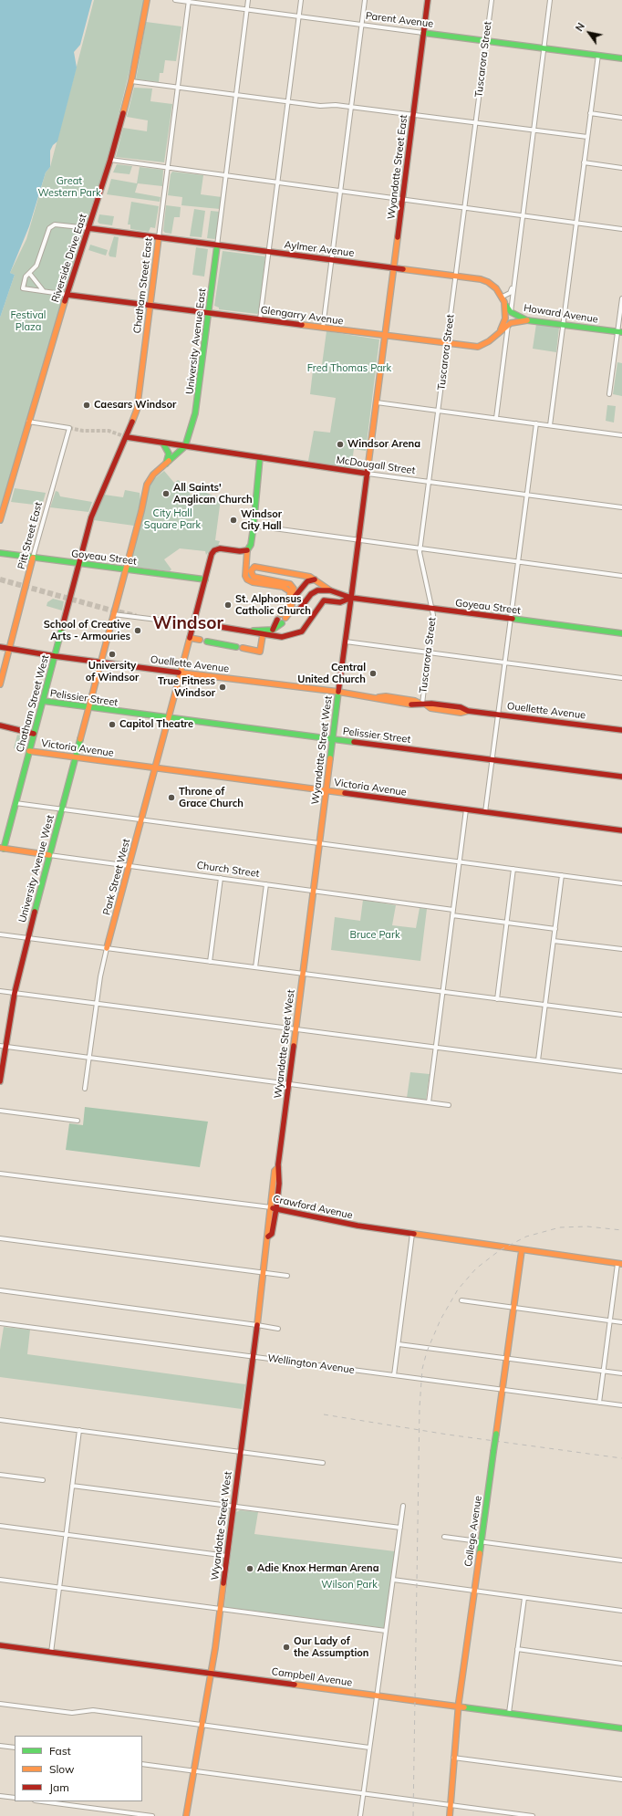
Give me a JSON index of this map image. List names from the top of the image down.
{
  "streets": {
    "street": [
      "Parent Avenue",
      "Tuscarora Street",
      "Wyandotte Street East",
      "Aylmer Avenue",
      "Riverside Drive East",
      "Chatham Street East",
      "Howard Avenue",
      "Glengarry Avenue",
      "University Avenue East",
      "McDougall Street",
      "Pitt Street East",
      "Goyeau Street",
      "Ouellette Avenue",
      "Pelissier Street",
      "Chatham Street West",
      "Victoria Avenue",
      "Wyandotte Street West",
      "University Avenue West",
      "Church Street",
      "Park Street West",
      "Crawford Avenue",
      "Wellington Avenue",
      "College Avenue",
      "Campbell Avenue"
    ]
  },
  "crossings": [
    ["Parent Avenue", "Tuscarora Street"],
    ["Parent Avenue", "Wyandotte Street East"],
    ["Parent Avenue", "Chatham Street East"],
    ["Parent Avenue", "University Avenue East"],
    ["Tuscarora Street", "Aylmer Avenue"],
    ["Tuscarora Street", "Glengarry Avenue"],
    ["Tuscarora Street", "McDougall Street"],
    ["Tuscarora Street", "Goyeau Street"],
    ["Tuscarora Street", "Ouellette Avenue"],
    ["Wyandotte Street East", "Aylmer Avenue"],
    ["Wyandotte Street East", "Glengarry Avenue"],
    ["Wyandotte Street East", "Wyandotte Street West"],
    ["Aylmer Avenue", "Riverside Drive East"],
    ["Aylmer Avenue", "Chatham Street East"],
    ["Aylmer Avenue", "Howard Avenue"],
    ["Aylmer Avenue", "University Avenue East"],
    ["Riverside Drive East", "Glengarry Avenue"],
    ["Riverside Drive East", "Pitt Street East"],
    ["Chatham Street East", "Glengarry Avenue"],
    ["Chatham Street East", "McDougall Street"],
    ["Chatham Street East", "Goyeau Street"],
    ["Chatham Street East", "Chatham Street West"],
    ["Howard Avenue", "Glengarry Avenue"],
    ["Glengarry Avenue", "University Avenue East"],
    ["Glengarry Avenue", "Wyandotte Street West"],
    ["University Avenue East", "McDougall Street"],
    ["McDougall Street", "Wyandotte Street West"],
    ["Pitt Street East", "Goyeau Street"],
    ["Pitt Street East", "Ouellette Avenue"],
    ["Goyeau Street", "Chatham Street West"],
    ["Goyeau Street", "Wyandotte Street West"],
    ["Goyeau Street", "Park Street West"],
    ["Ouellette Avenue", "Chatham Street West"],
    ["Ouellette Avenue", "Wyandotte Street West"],
    ["Ouellette Avenue", "University Avenue West"],
    ["Ouellette Avenue", "Park Street West"],
    ["Pelissier Street", "Chatham Street West"],
    ["Pelissier Street", "Wyandotte Street West"],
    ["Pelissier Street", "University Avenue West"],
    ["Pelissier Street", "Park Street West"],
    ["Chatham Street West", "Victoria Avenue"],
    ["Chatham Street West", "Church Street"],
    ["Victoria Avenue", "Wyandotte Street West"],
    ["Victoria Avenue", "University Avenue West"],
    ["Victoria Avenue", "Park Street West"],
    ["Wyandotte Street West", "Church Street"],
    ["Wyandotte Street West", "Crawford Avenue"],
    ["Wyandotte Street West", "Wellington Avenue"],
    ["Wyandotte Street West", "Campbell Avenue"],
    ["University Avenue West", "Church Street"],
    ["Church Street", "Park Street West"],
    ["Crawford Avenue", "College Avenue"],
    ["Wellington Avenue", "College Avenue"],
    ["College Avenue", "Campbell Avenue"]
  ],
  "districts": ["Windsor"],
  "parks": [
    "Great Western Park",
    "Festival Plaza",
    "Fred Thomas Park",
    "City Hall Square Park",
    "Bruce Park",
    "Wilson Park"
  ],
  "places": [
    "Caesars Windsor",
    "Windsor Arena",
    "All Saints' Anglican Church",
    "Windsor City Hall",
    "St. Alphonsus Catholic Church",
    "School of Creative Arts - Armouries",
    "University of Windsor",
    "Central United Church",
    "True Fitness Windsor",
    "Capitol Theatre",
    "Throne of Grace Church",
    "Adie Knox Herman Arena",
    "Our Lady of the Assumption"
  ],
  "legend": ["Fast", "Slow", "Jam"],
  "north": "top left"
}
